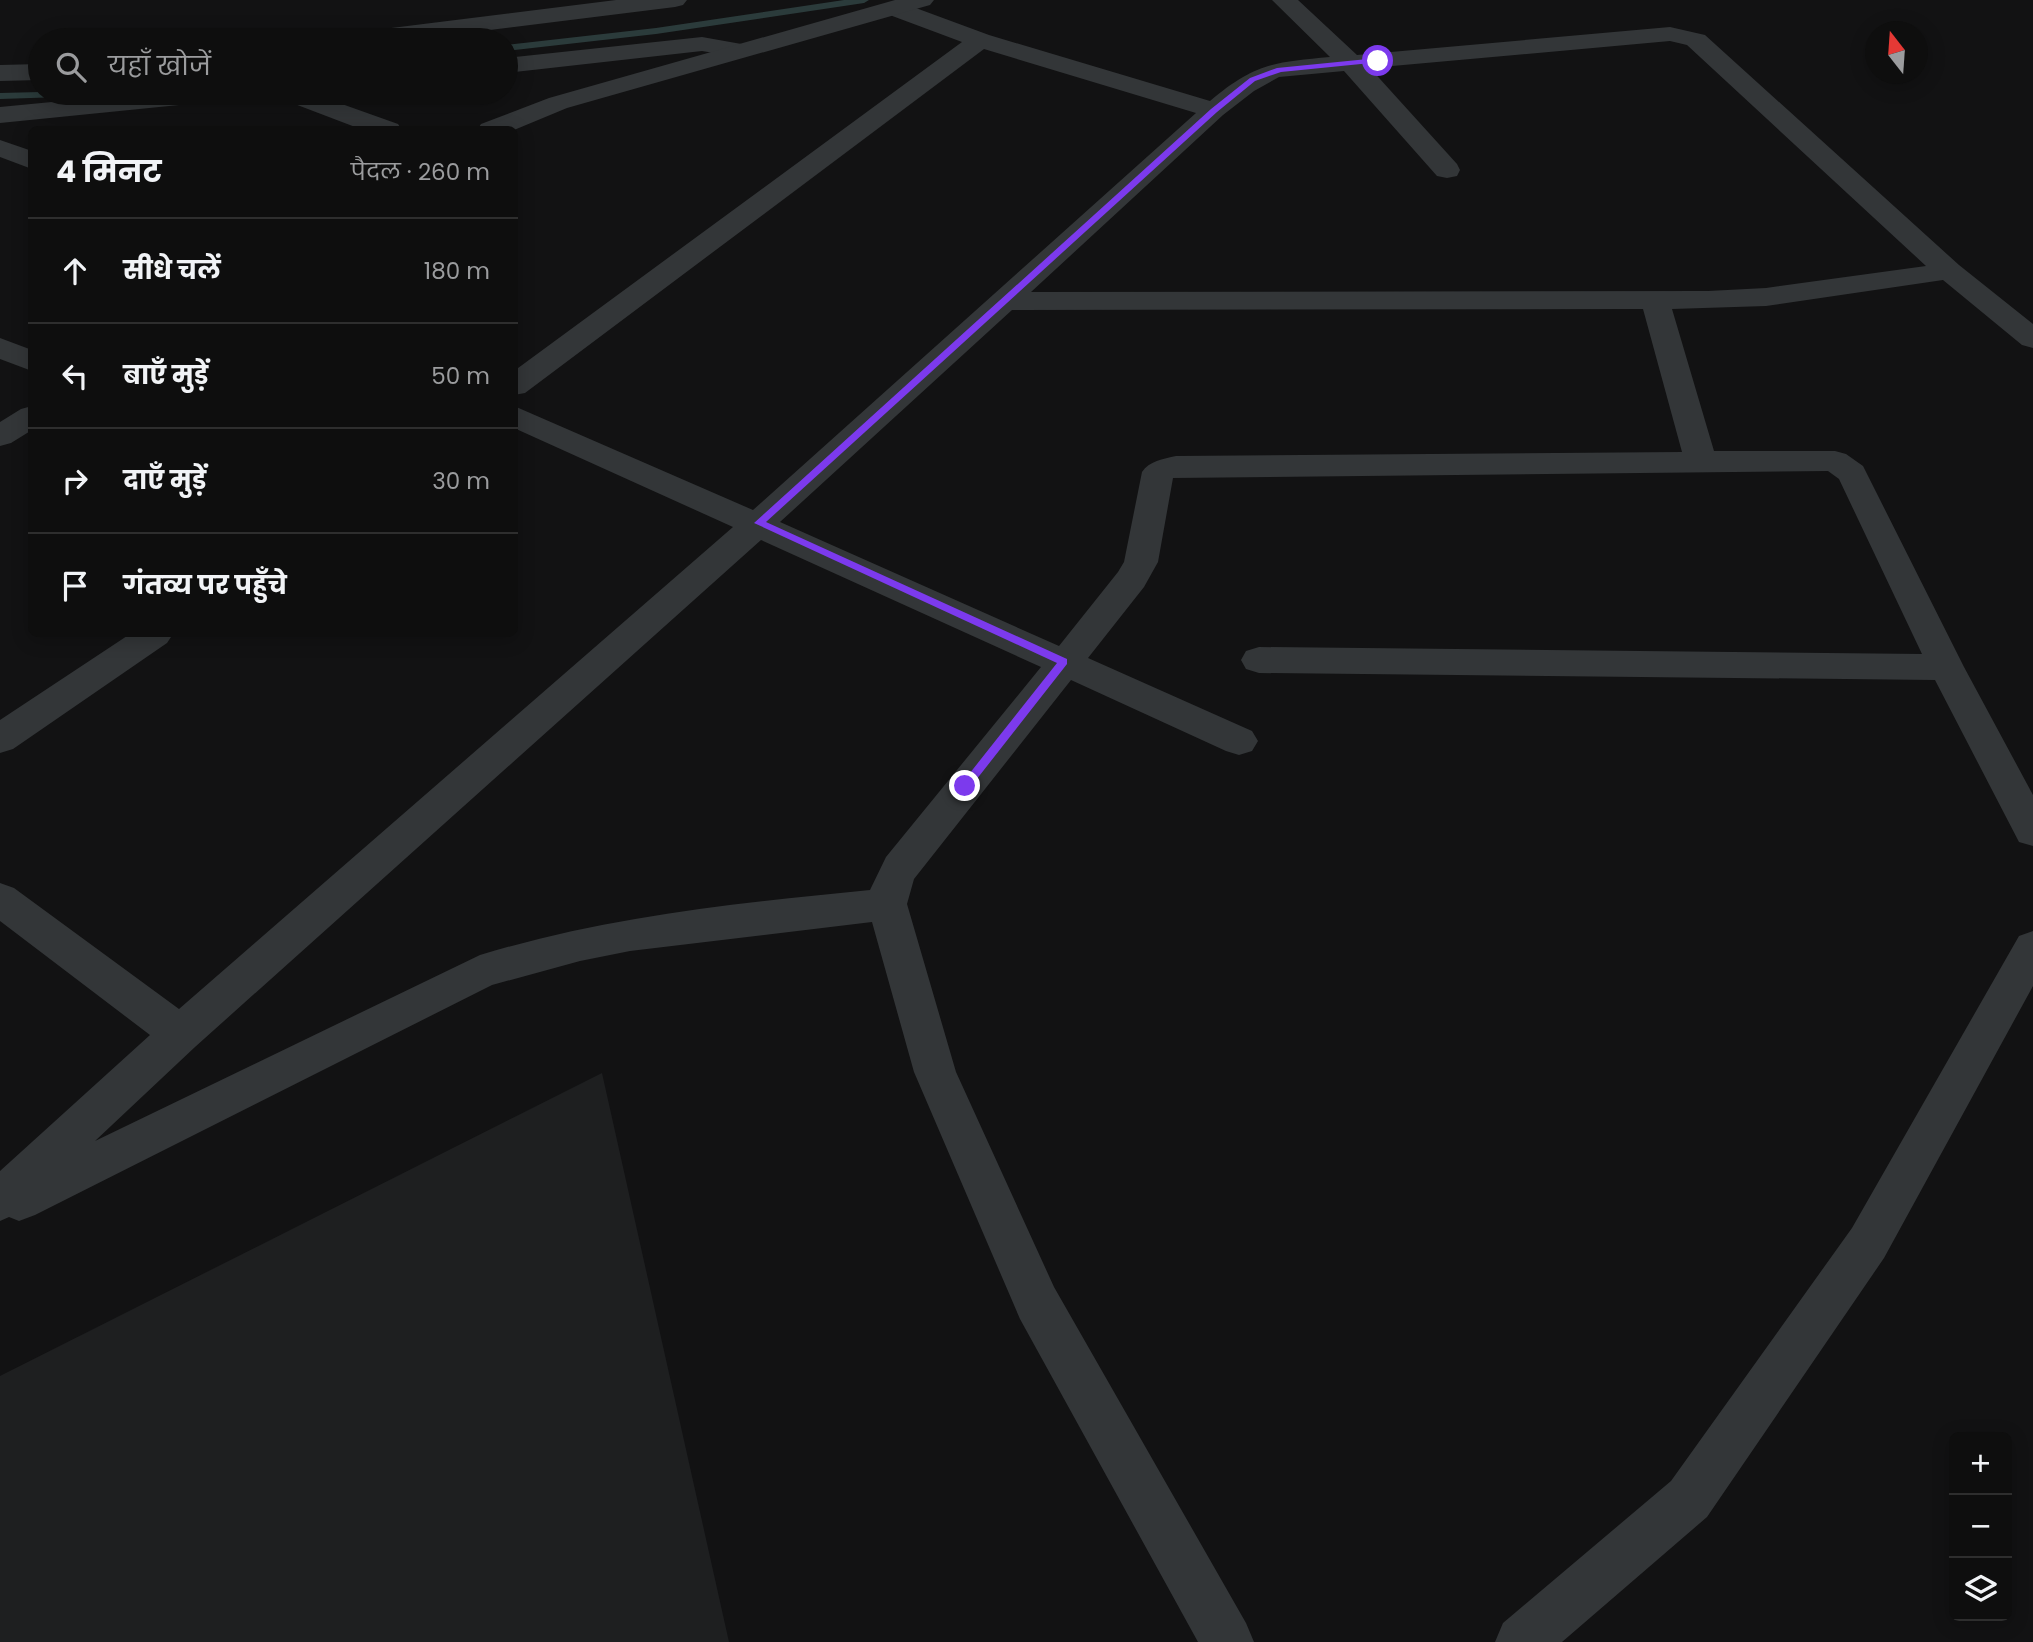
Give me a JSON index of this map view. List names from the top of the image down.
{
  "north": "top",
  "page": {
    "search": "यहाँ खोजें",
    "heading": ["4 मिनट", "पैदल · 260 m"],
    "list": [
      ["सीधे चलें", "180 m"],
      ["बाएँ मुड़ें", "50 m"],
      ["दाएँ मुड़ें", "30 m"],
      "गंतव्य पर पहुँचे"
    ],
    "map_buttons": ["+", "−"]
  }
}
